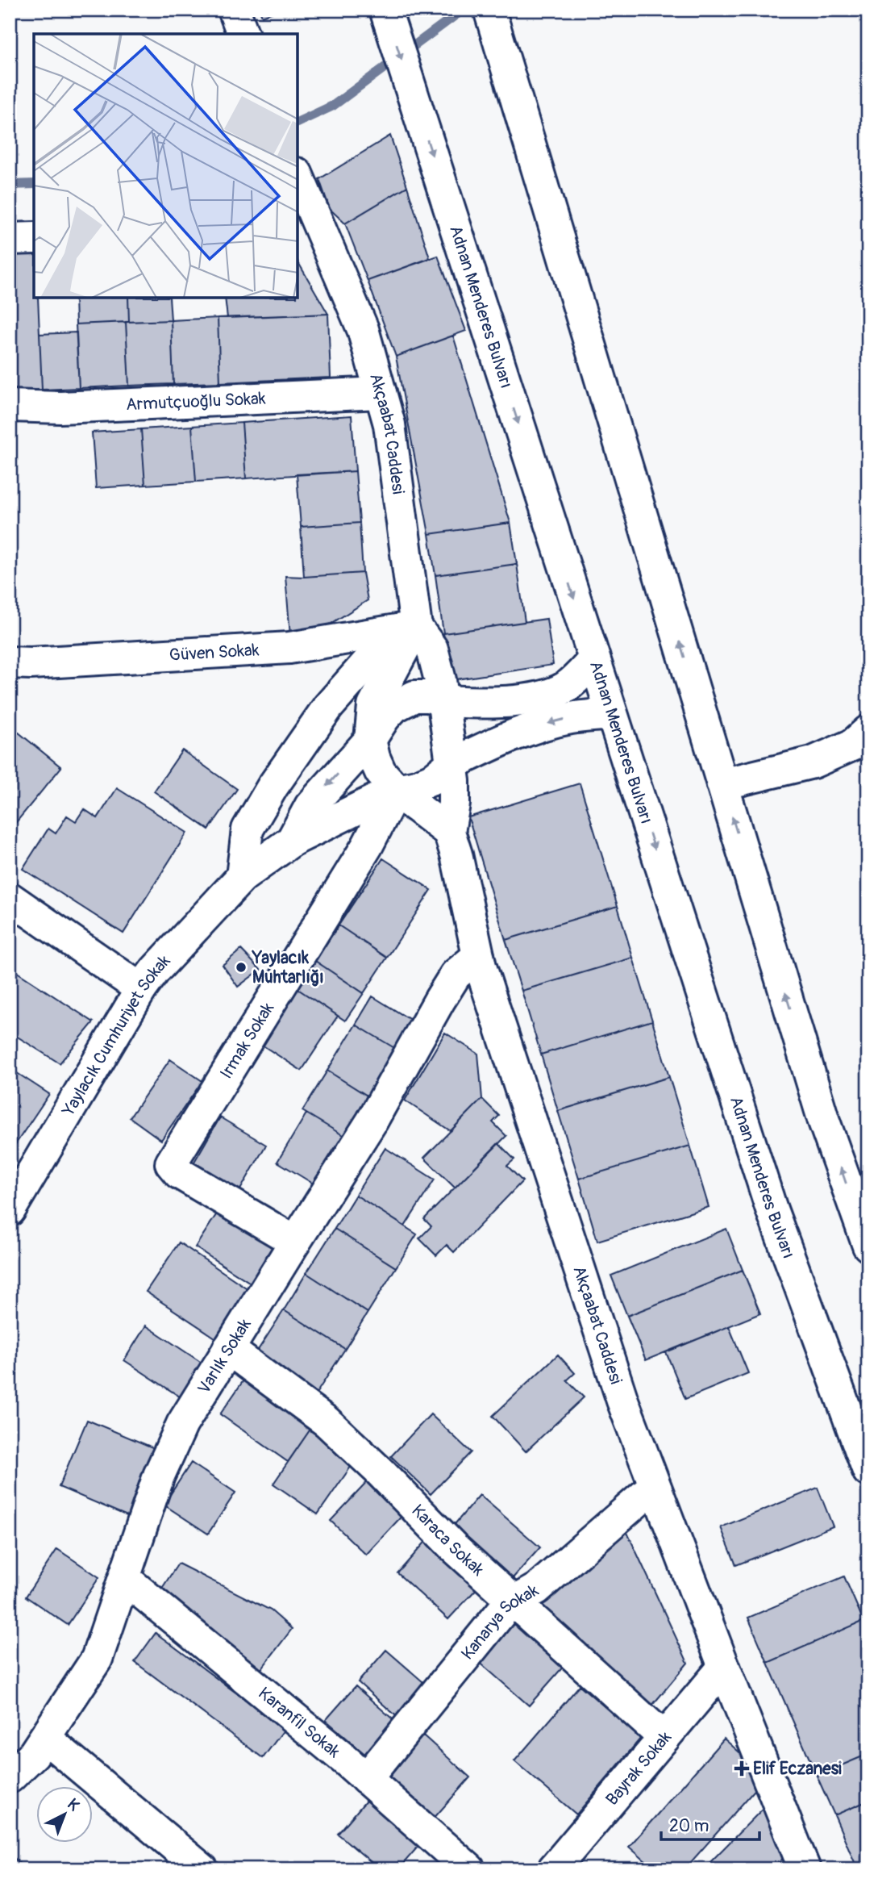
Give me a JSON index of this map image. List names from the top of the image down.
{
  "streets": {
    "main road": [
      "Adnan Menderes Bulvarı",
      "Armutçuoğlu Sokak",
      "Akçaabat Caddesi",
      "Güven Sokak",
      "Yaylacık Cumhuriyet Sokak",
      "Irmak Sokak",
      "Varlık Sokak",
      "Karaca Sokak",
      "Kanarya Sokak",
      "Karanfil Sokak",
      "Bayrak Sokak"
    ]
  },
  "crossings": [
    ["Armutçuoğlu Sokak", "Akçaabat Caddesi"],
    ["Akçaabat Caddesi", "Güven Sokak"],
    ["Akçaabat Caddesi", "Yaylacık Cumhuriyet Sokak"],
    ["Akçaabat Caddesi", "Irmak Sokak"],
    ["Akçaabat Caddesi", "Varlık Sokak"],
    ["Akçaabat Caddesi", "Kanarya Sokak"],
    ["Akçaabat Caddesi", "Bayrak Sokak"],
    ["Yaylacık Cumhuriyet Sokak", "Irmak Sokak"],
    ["Irmak Sokak", "Varlık Sokak"],
    ["Varlık Sokak", "Karaca Sokak"],
    ["Varlık Sokak", "Karanfil Sokak"],
    ["Karaca Sokak", "Kanarya Sokak"],
    ["Karaca Sokak", "Bayrak Sokak"],
    ["Kanarya Sokak", "Karanfil Sokak"]
  ],
  "places": {
    "other": ["Yaylacık Muhtarlığı"],
    "health": ["Elif Eczanesi"]
  },
  "scale_bar": "20 m",
  "north": "top right"
}
